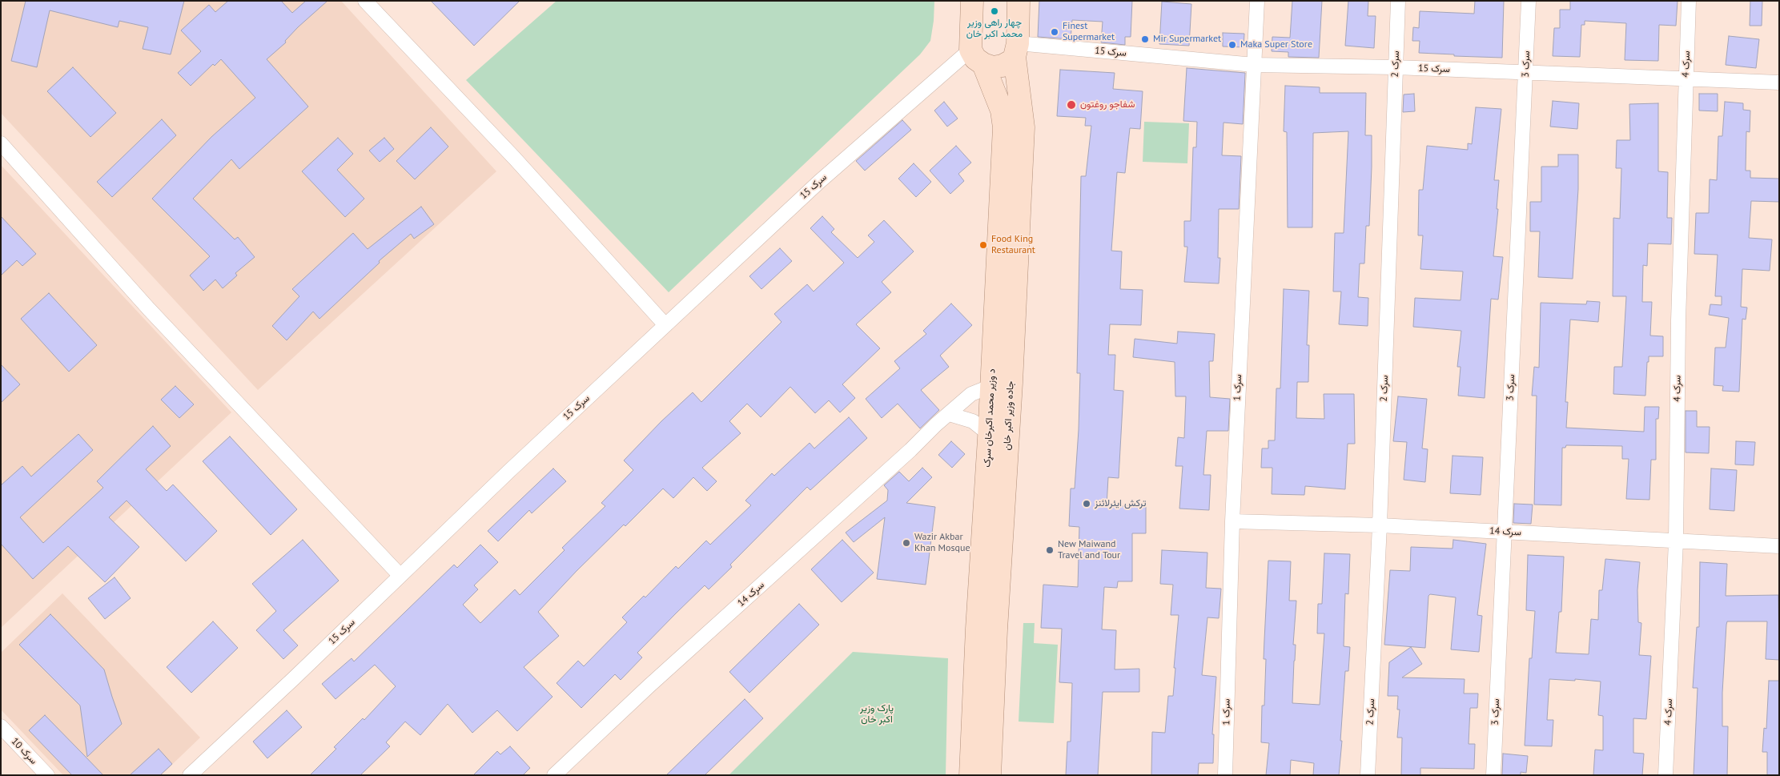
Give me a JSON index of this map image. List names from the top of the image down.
{
  "streets": {
    "main road": ["جاده وزیر اکبر خان", "د وزیر محمد اکبرخان سړک"],
    "street": [
      "سرک 15",
      "سرک 2",
      "سرک 3",
      "سرک 4",
      "سرک 1",
      "سرک 14",
      "سرک 10"
    ]
  },
  "crossings": [
    ["سرک 15", "سرک 2"],
    ["سرک 15", "سرک 3"],
    ["سرک 15", "سرک 4"],
    ["سرک 15", "سرک 1"],
    ["سرک 15", "جاده وزیر اکبر خان"],
    ["سرک 15", "د وزیر محمد اکبرخان سړک"],
    ["سرک 2", "سرک 14"],
    ["سرک 3", "سرک 14"],
    ["سرک 4", "سرک 14"],
    ["سرک 1", "سرک 14"],
    ["د وزیر محمد اکبرخان سړک", "سرک 14"]
  ],
  "parks": ["پارک وزیر اکبر خان"],
  "places": [
    "چهار راهی وزیر محمد اکبر خان",
    "Finest Supermarket",
    "Mir Supermarket",
    "Maka Super Store",
    "شفاجو روغتون",
    "Food King Restaurant",
    "ترکش ایئرلائنز",
    "Wazir Akbar Khan Mosque",
    "New Maiwand Travel and Tour"
  ]
}
